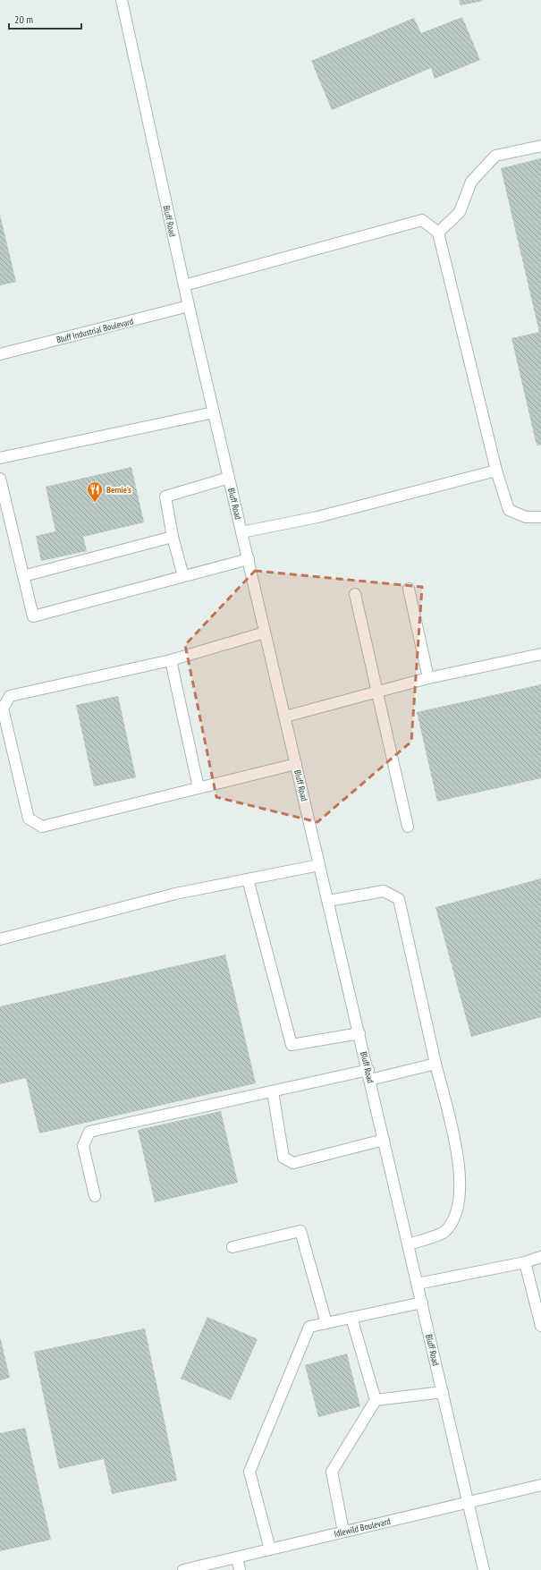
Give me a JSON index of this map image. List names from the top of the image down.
{
  "streets": {
    "main road": ["Bluff Road", "Bluff Industrial Boulevard", "Idlewild Boulevard"]
  },
  "crossings": [
    ["Bluff Road", "Bluff Industrial Boulevard"],
    ["Bluff Road", "Idlewild Boulevard"]
  ],
  "places": {
    "restaurant": ["Bernie's"]
  },
  "scale_bar": "20 m"
}
